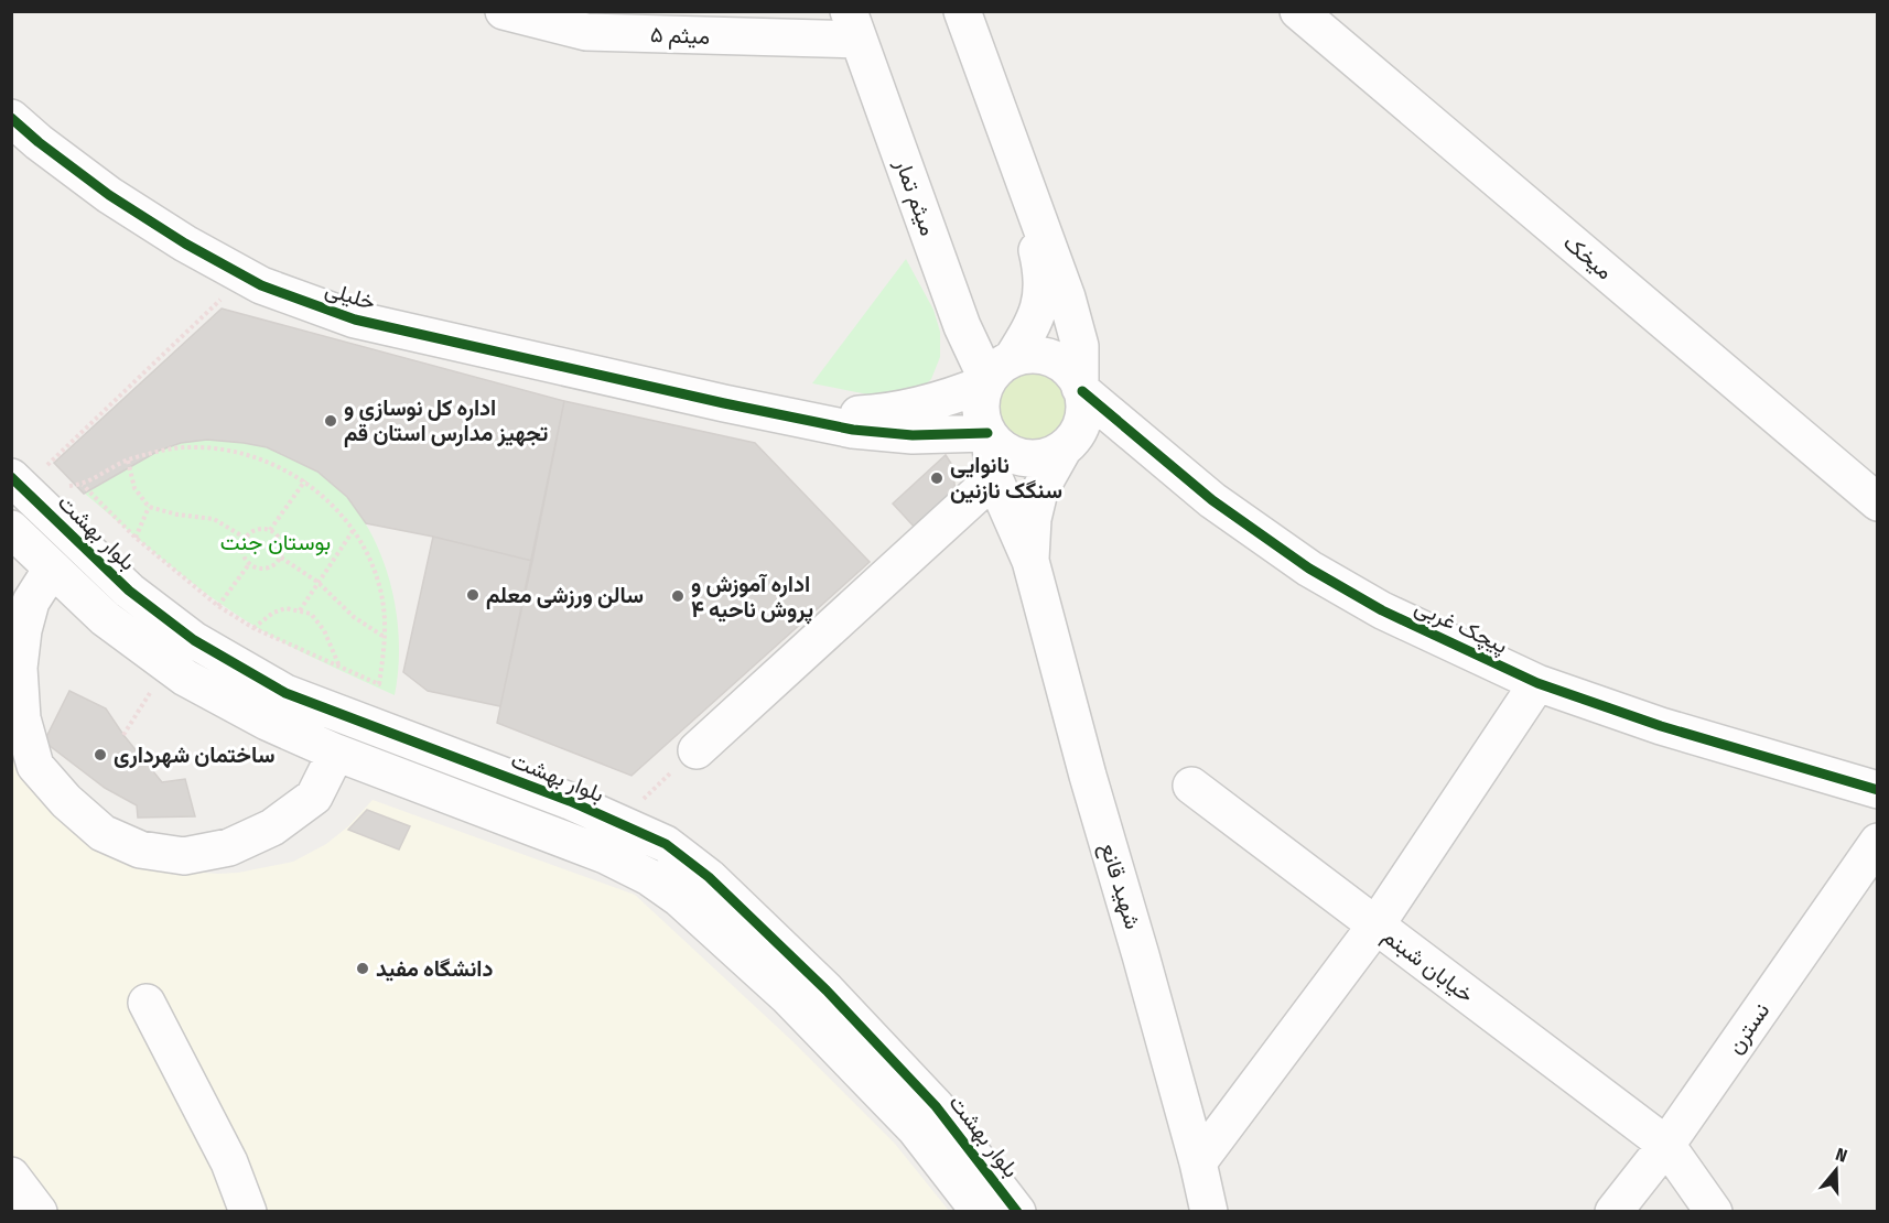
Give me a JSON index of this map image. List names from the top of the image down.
{
  "streets": {
    "street": [
      "میثم ۵",
      "میثم تمار",
      "میخک",
      "خلیلی",
      "بلوار بهشت",
      "پیچک غربی",
      "شهید قانع",
      "خیابان شبنم",
      "نسترن"
    ]
  },
  "crossings": [
    ["میثم ۵", "میثم تمار"],
    ["میثم تمار", "پیچک غربی"],
    ["خیابان شبنم", "نسترن"]
  ],
  "parks": ["بوستان جنت"],
  "places": [
    "اداره کل نوسازی و تجهیز مدارس استان قم",
    "نانوایی سنگک نازنین",
    "سالن ورزشی معلم",
    "اداره آموزش و پروش ناحیه ۴",
    "ساختمان شهرداری",
    "دانشگاه مفید"
  ],
  "north": "top"
}
